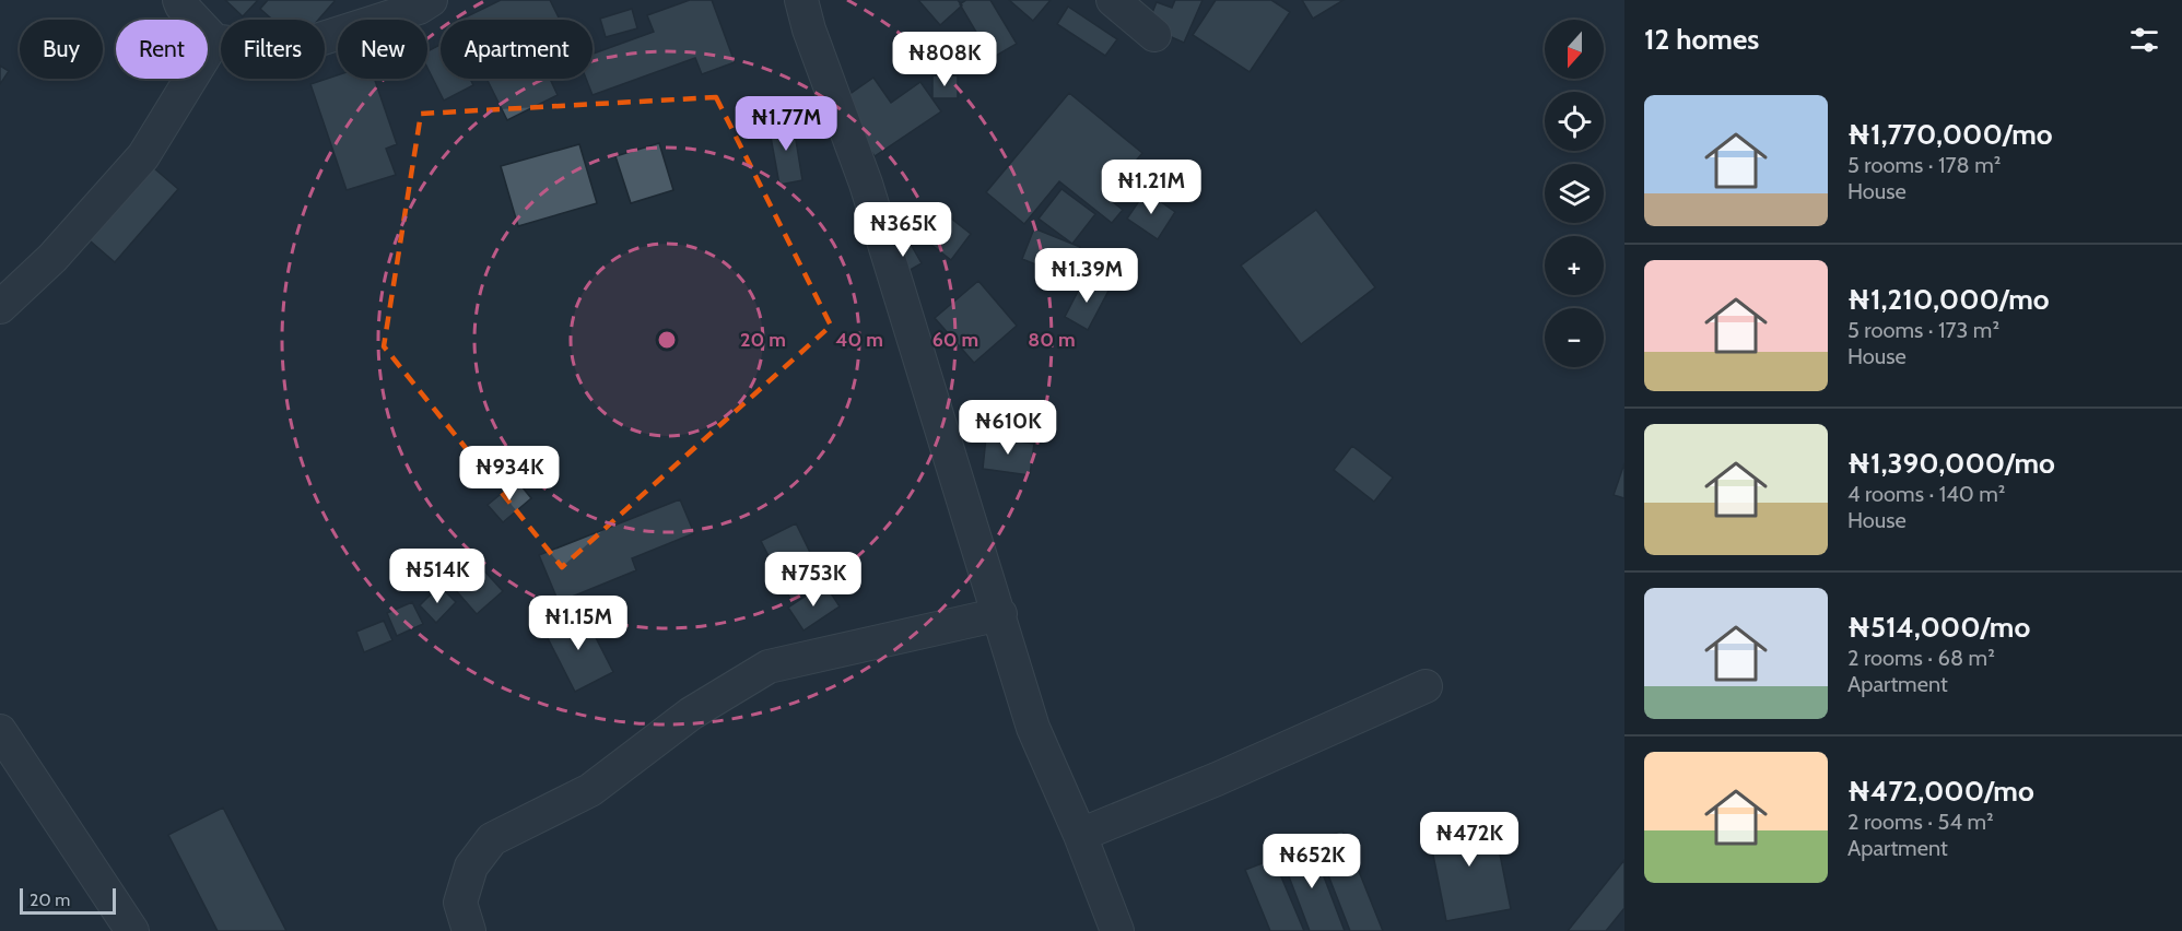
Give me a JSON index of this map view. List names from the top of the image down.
{
  "scale_bar": "20 m",
  "north": "bottom",
  "page": {
    "heading": "12 homes",
    "map_buttons": ["+", "−"],
    "chip": [
      "Buy",
      "Rent",
      "Filters",
      "New",
      "Apartment"
    ],
    "price": [
      "₦808K",
      "₦1.77M",
      "₦1.21M",
      "₦365K",
      "₦1.39M",
      "₦610K",
      "₦934K",
      "₦514K",
      "₦753K",
      "₦1.15M",
      "₦472K",
      "₦652K"
    ],
    "list": [
      {
        "name": "₦1,770,000/mo",
        "note": "5 rooms · 178 m² · House"
      },
      {
        "name": "₦1,210,000/mo",
        "note": "5 rooms · 173 m² · House"
      },
      {
        "name": "₦1,390,000/mo",
        "note": "4 rooms · 140 m² · House"
      },
      {
        "name": "₦514,000/mo",
        "note": "2 rooms · 68 m² · Apartment"
      },
      {
        "name": "₦472,000/mo",
        "note": "2 rooms · 54 m² · Apartment"
      }
    ],
    "scale": "20 m"
  },
  "rings": [
    "20 m",
    "40 m",
    "60 m",
    "80 m"
  ]
}
